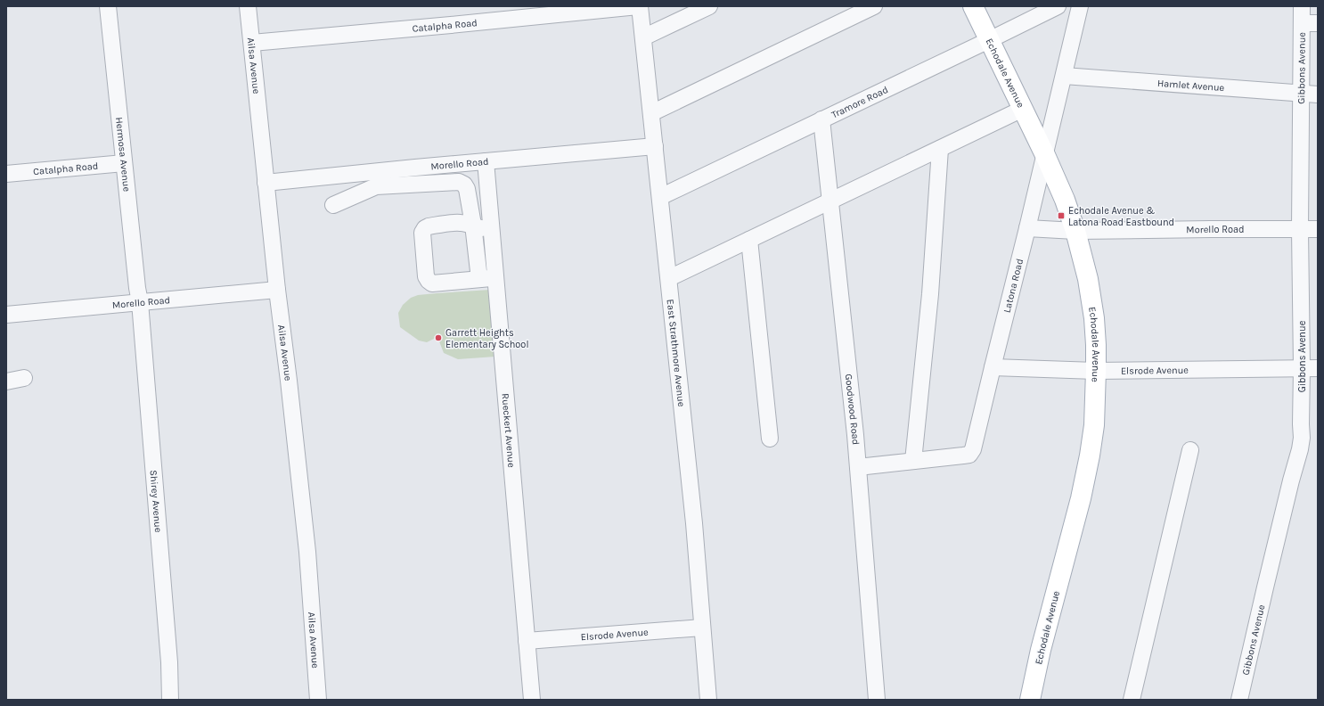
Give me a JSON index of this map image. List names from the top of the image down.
{
  "streets": {
    "main road": ["Echodale Avenue"],
    "street": [
      "Catalpha Road",
      "Ailsa Avenue",
      "Gibbons Avenue",
      "Hamlet Avenue",
      "Tramore Road",
      "Hermosa Avenue",
      "Morello Road",
      "Latona Road",
      "East Strathmore Avenue",
      "Elsrode Avenue",
      "Goodwood Road",
      "Rueckert Avenue",
      "Shirey Avenue"
    ]
  },
  "crossings": [
    ["Catalpha Road", "Ailsa Avenue"],
    ["Catalpha Road", "Hermosa Avenue"],
    ["Catalpha Road", "East Strathmore Avenue"],
    ["Ailsa Avenue", "Morello Road"],
    ["Gibbons Avenue", "Hamlet Avenue"],
    ["Gibbons Avenue", "Morello Road"],
    ["Gibbons Avenue", "Elsrode Avenue"],
    ["Echodale Avenue", "Tramore Road"],
    ["Echodale Avenue", "Morello Road"],
    ["Echodale Avenue", "Latona Road"],
    ["Echodale Avenue", "Elsrode Avenue"],
    ["Hamlet Avenue", "Latona Road"],
    ["Tramore Road", "East Strathmore Avenue"],
    ["Tramore Road", "Goodwood Road"],
    ["Hermosa Avenue", "Morello Road"],
    ["Hermosa Avenue", "Shirey Avenue"],
    ["Morello Road", "Latona Road"],
    ["Morello Road", "East Strathmore Avenue"],
    ["Morello Road", "Rueckert Avenue"],
    ["Morello Road", "Shirey Avenue"],
    ["Latona Road", "Elsrode Avenue"],
    ["Latona Road", "Goodwood Road"],
    ["East Strathmore Avenue", "Elsrode Avenue"],
    ["Elsrode Avenue", "Rueckert Avenue"]
  ],
  "places": {
    "transit": ["Echodale Avenue & Latona Road Eastbound"],
    "other": ["Garrett Heights Elementary School"]
  }
}
